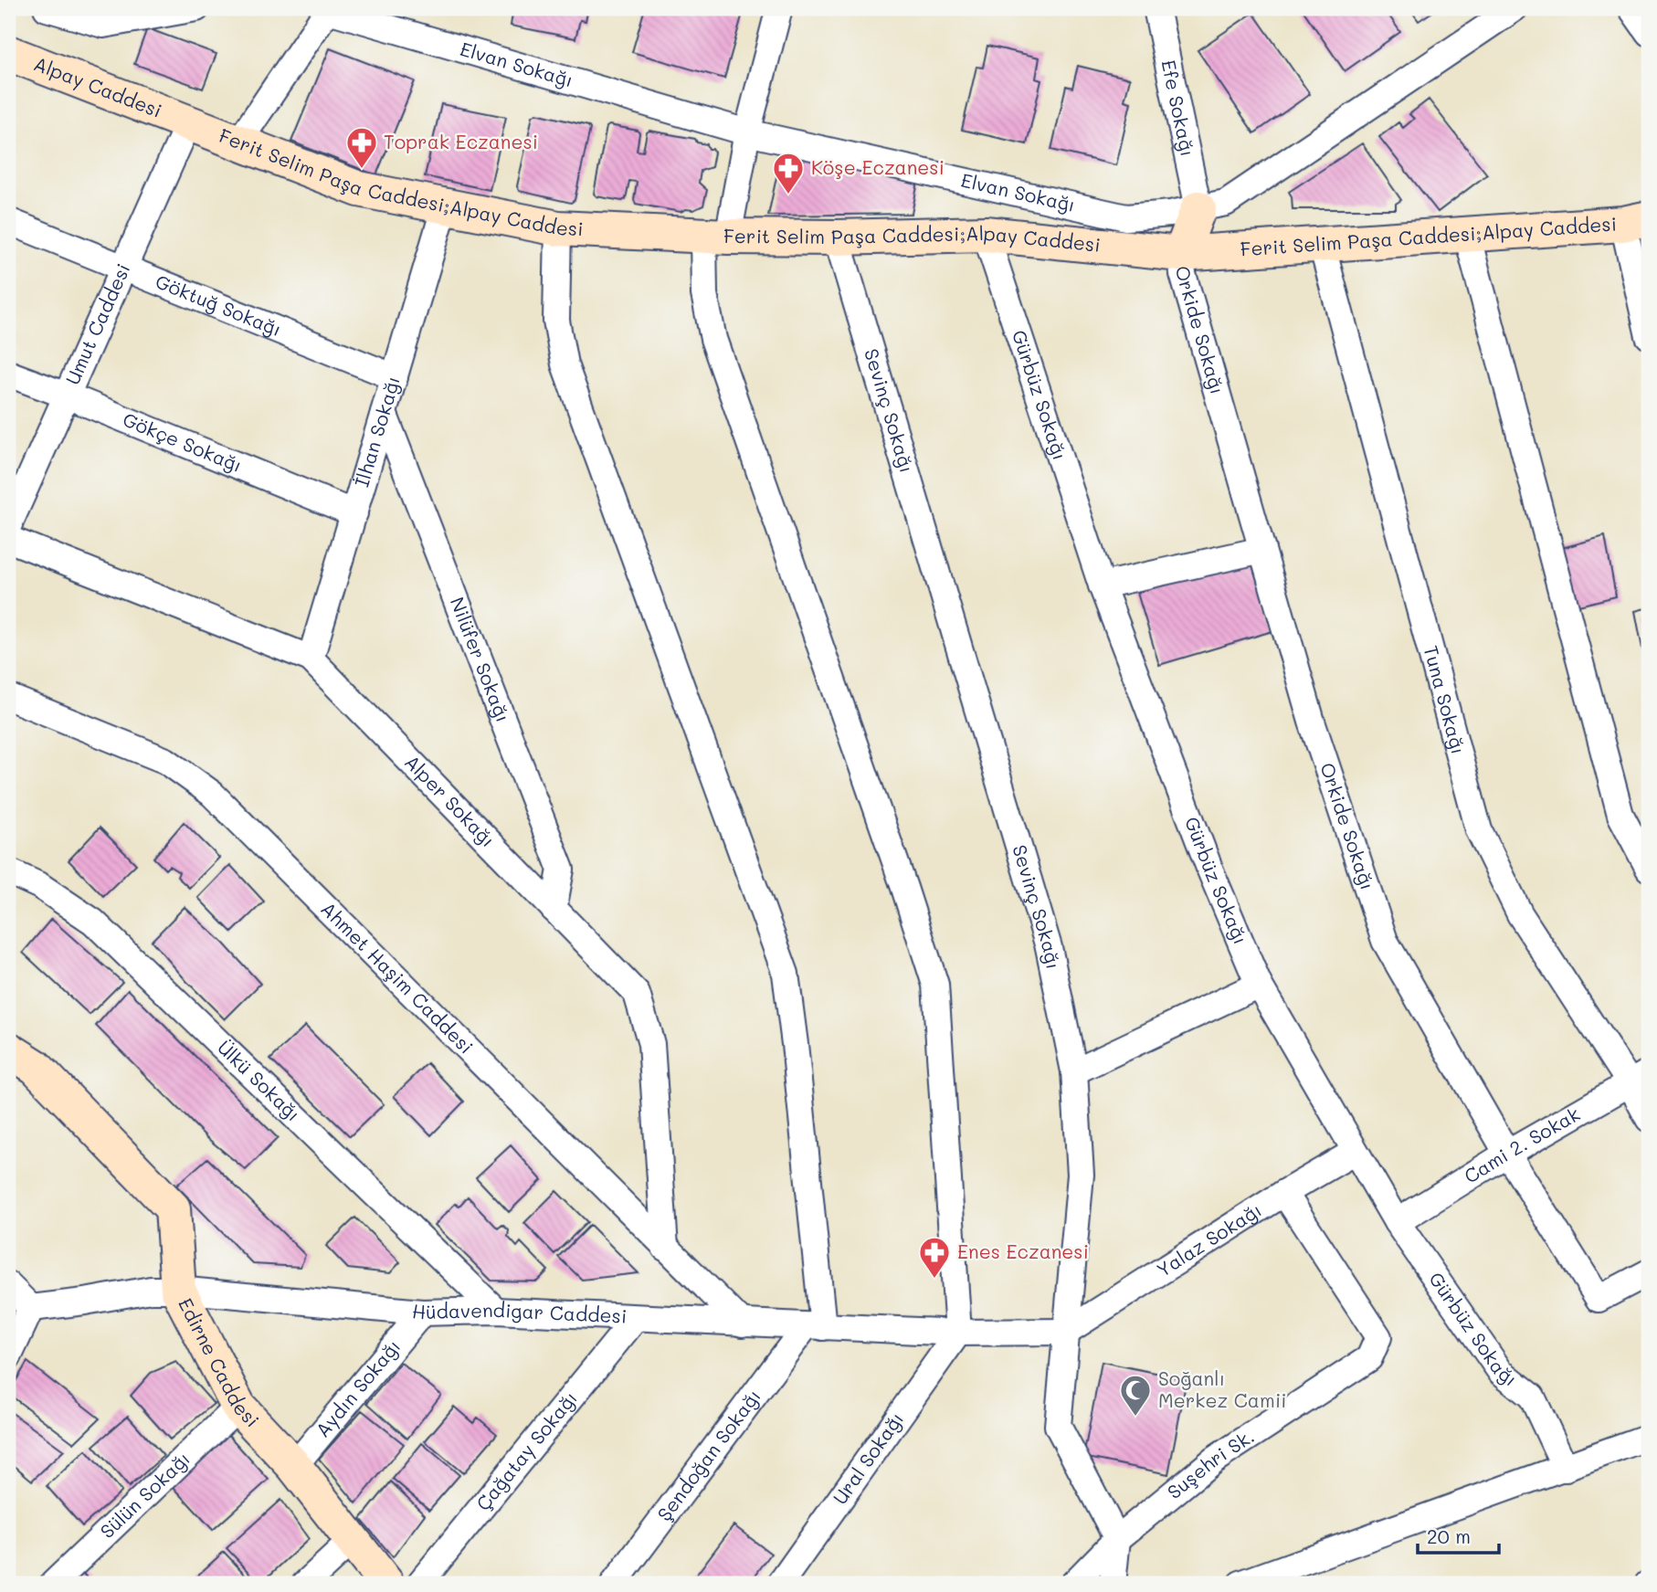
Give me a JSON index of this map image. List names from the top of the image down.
{
  "streets": {
    "main road": ["Alpay Caddesi", "Ferit Selim Paşa Caddesi;Alpay Caddesi", "Edirne Caddesi"],
    "street": [
      "Elvan Sokağı",
      "Efe Sokağı",
      "Göktuğ Sokağı",
      "Umut Caddesi",
      "Orkide Sokağı",
      "Gürbüz Sokağı",
      "Sevinç Sokağı",
      "İlhan Sokağı",
      "Gökçe Sokağı",
      "Nilüfer Sokağı",
      "Tuna Sokağı",
      "Alper Sokağı",
      "Ahmet Haşim Caddesi",
      "Ülkü Sokağı",
      "Cami 2. Sokak",
      "Yalaz Sokağı",
      "Hüdavendigar Caddesi",
      "Aydın Sokağı",
      "Çağatay Sokağı",
      "Şendoğan Sokağı",
      "Ural Sokağı",
      "Suşehri Sk.",
      "Sülün Sokağı"
    ]
  },
  "crossings": [
    ["Elvan Sokağı", "Efe Sokağı"],
    ["Alpay Caddesi", "Ferit Selim Paşa Caddesi;Alpay Caddesi"],
    ["Alpay Caddesi", "Umut Caddesi"],
    ["Ferit Selim Paşa Caddesi;Alpay Caddesi", "Umut Caddesi"],
    ["Ferit Selim Paşa Caddesi;Alpay Caddesi", "Orkide Sokağı"],
    ["Ferit Selim Paşa Caddesi;Alpay Caddesi", "Gürbüz Sokağı"],
    ["Ferit Selim Paşa Caddesi;Alpay Caddesi", "Sevinç Sokağı"],
    ["Ferit Selim Paşa Caddesi;Alpay Caddesi", "İlhan Sokağı"],
    ["Ferit Selim Paşa Caddesi;Alpay Caddesi", "Tuna Sokağı"],
    ["Göktuğ Sokağı", "Umut Caddesi"],
    ["Göktuğ Sokağı", "İlhan Sokağı"],
    ["Umut Caddesi", "Gökçe Sokağı"],
    ["Orkide Sokağı", "Cami 2. Sokak"],
    ["Gürbüz Sokağı", "Cami 2. Sokak"],
    ["Gürbüz Sokağı", "Yalaz Sokağı"],
    ["Sevinç Sokağı", "Yalaz Sokağı"],
    ["Sevinç Sokağı", "Hüdavendigar Caddesi"],
    ["Sevinç Sokağı", "Suşehri Sk."],
    ["İlhan Sokağı", "Gökçe Sokağı"],
    ["İlhan Sokağı", "Nilüfer Sokağı"],
    ["İlhan Sokağı", "Alper Sokağı"],
    ["Nilüfer Sokağı", "Alper Sokağı"],
    ["Tuna Sokağı", "Cami 2. Sokak"],
    ["Alper Sokağı", "Ahmet Haşim Caddesi"],
    ["Ahmet Haşim Caddesi", "Hüdavendigar Caddesi"],
    ["Ülkü Sokağı", "Hüdavendigar Caddesi"],
    ["Yalaz Sokağı", "Hüdavendigar Caddesi"],
    ["Yalaz Sokağı", "Suşehri Sk."],
    ["Hüdavendigar Caddesi", "Edirne Caddesi"],
    ["Hüdavendigar Caddesi", "Aydın Sokağı"],
    ["Hüdavendigar Caddesi", "Çağatay Sokağı"],
    ["Hüdavendigar Caddesi", "Şendoğan Sokağı"],
    ["Hüdavendigar Caddesi", "Ural Sokağı"],
    ["Edirne Caddesi", "Aydın Sokağı"],
    ["Edirne Caddesi", "Sülün Sokağı"]
  ],
  "places": {
    "pharmacy": ["Toprak Eczanesi", "Köşe Eczanesi", "Enes Eczanesi"],
    "mosque": ["Soğanlı Merkez Camii"]
  },
  "scale_bar": "20 m"
}
